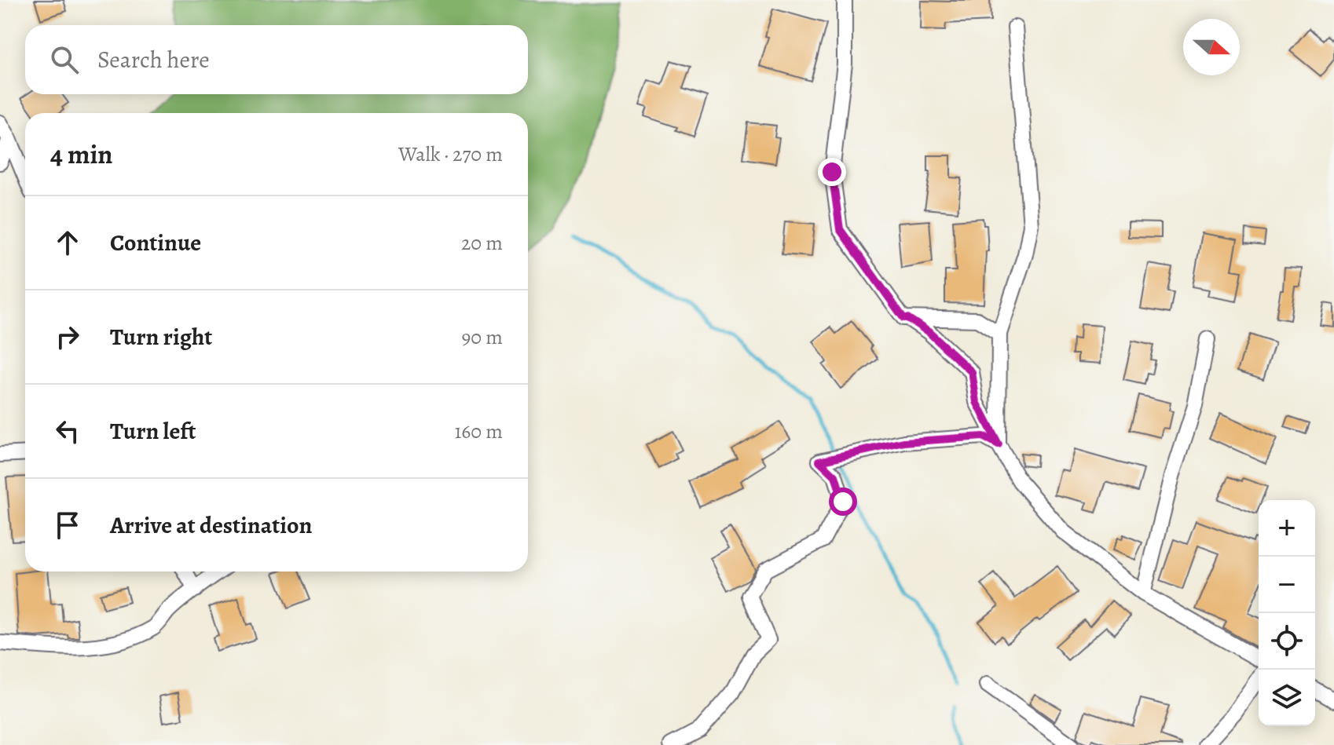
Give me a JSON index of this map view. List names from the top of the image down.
{
  "north": "right",
  "page": {
    "search": "Search here",
    "heading": ["4 min", "Walk · 270 m"],
    "list": [
      ["Continue", "20 m"],
      ["Turn right", "90 m"],
      ["Turn left", "160 m"],
      "Arrive at destination"
    ],
    "map_buttons": ["+", "−"]
  }
}
